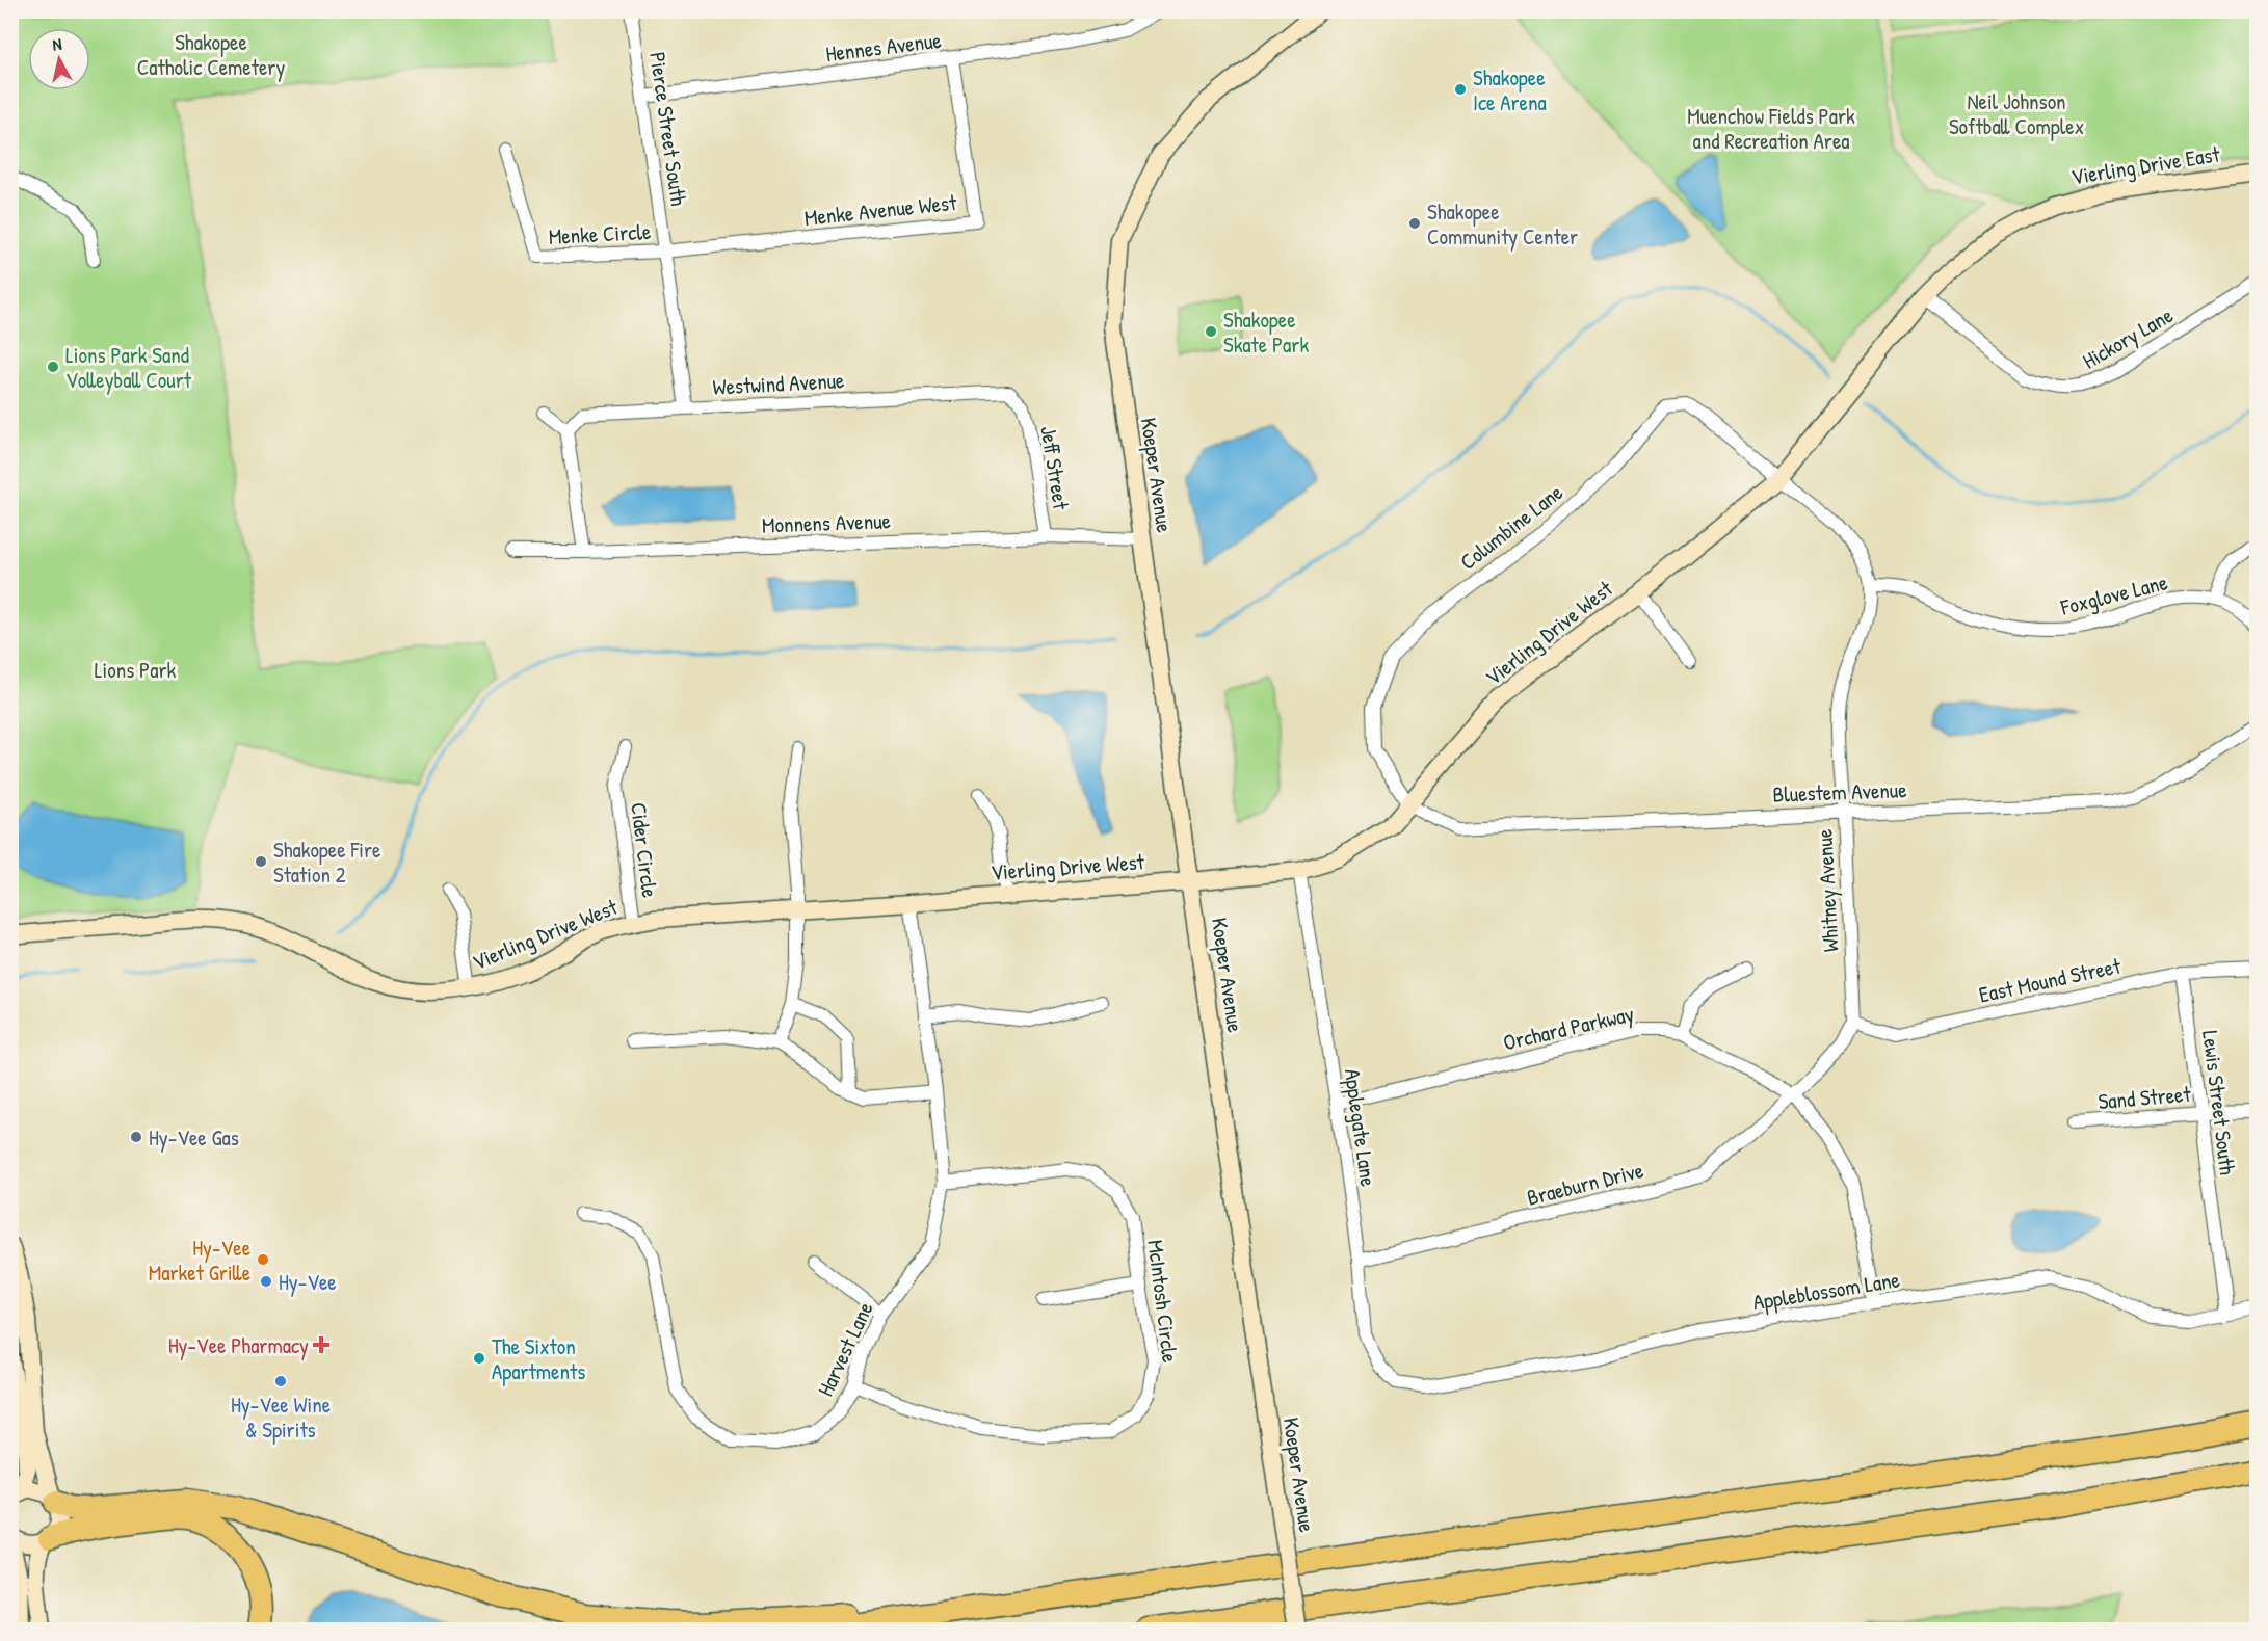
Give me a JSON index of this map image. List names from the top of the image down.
{
  "streets": {
    "street": [
      "Hennes Avenue",
      "Pierce Street South",
      "Vierling Drive East",
      "Menke Avenue West",
      "Menke Circle",
      "Hickory Lane",
      "Westwind Avenue",
      "Jeff Street",
      "Koeper Avenue",
      "Monnens Avenue",
      "Columbine Lane",
      "Foxglove Lane",
      "Vierling Drive West",
      "Bluestem Avenue",
      "Cider Circle",
      "Whitney Avenue",
      "East Mound Street",
      "Orchard Parkway",
      "Sand Street",
      "Lewis Street South",
      "Applegate Lane",
      "Braeburn Drive",
      "Appleblossom Lane",
      "McIntosh Circle",
      "Harvest Lane"
    ]
  },
  "crossings": [
    ["Hennes Avenue", "Pierce Street South"],
    ["Hennes Avenue", "Menke Avenue West"],
    ["Pierce Street South", "Menke Avenue West"],
    ["Pierce Street South", "Menke Circle"],
    ["Pierce Street South", "Westwind Avenue"],
    ["Vierling Drive East", "Hickory Lane"],
    ["Vierling Drive East", "Vierling Drive West"],
    ["Menke Avenue West", "Menke Circle"],
    ["Hickory Lane", "Vierling Drive West"],
    ["Westwind Avenue", "Jeff Street"],
    ["Jeff Street", "Monnens Avenue"],
    ["Koeper Avenue", "Monnens Avenue"],
    ["Koeper Avenue", "Vierling Drive West"],
    ["Columbine Lane", "Vierling Drive West"],
    ["Columbine Lane", "Bluestem Avenue"],
    ["Columbine Lane", "Whitney Avenue"],
    ["Foxglove Lane", "Whitney Avenue"],
    ["Vierling Drive West", "Bluestem Avenue"],
    ["Vierling Drive West", "Cider Circle"],
    ["Vierling Drive West", "Whitney Avenue"],
    ["Vierling Drive West", "Applegate Lane"],
    ["Vierling Drive West", "Harvest Lane"],
    ["Bluestem Avenue", "Whitney Avenue"],
    ["Whitney Avenue", "East Mound Street"],
    ["East Mound Street", "Lewis Street South"],
    ["Orchard Parkway", "Applegate Lane"],
    ["Orchard Parkway", "Braeburn Drive"],
    ["Orchard Parkway", "Appleblossom Lane"],
    ["Sand Street", "Lewis Street South"],
    ["Lewis Street South", "Appleblossom Lane"],
    ["Applegate Lane", "Braeburn Drive"],
    ["Applegate Lane", "Appleblossom Lane"],
    ["McIntosh Circle", "Harvest Lane"]
  ],
  "parks": [
    "Shakopee Catholic Cemetery",
    "Neil Johnson Softball Complex",
    "Muenchow Fields Park and Recreation Area",
    "Lions Park"
  ],
  "places": {
    "other": [
      "Shakopee Ice Arena",
      "Shakopee Community Center",
      "Shakopee Skate Park",
      "Lions Park Sand Volleyball Court",
      "Shakopee Fire Station 2",
      "Hy-Vee Gas",
      "Hy-Vee Market Grille",
      "Hy-Vee",
      "The Sixton Apartments",
      "Hy-Vee Wine & Spirits"
    ],
    "health": ["Hy-Vee Pharmacy"]
  },
  "north": "top"
}
